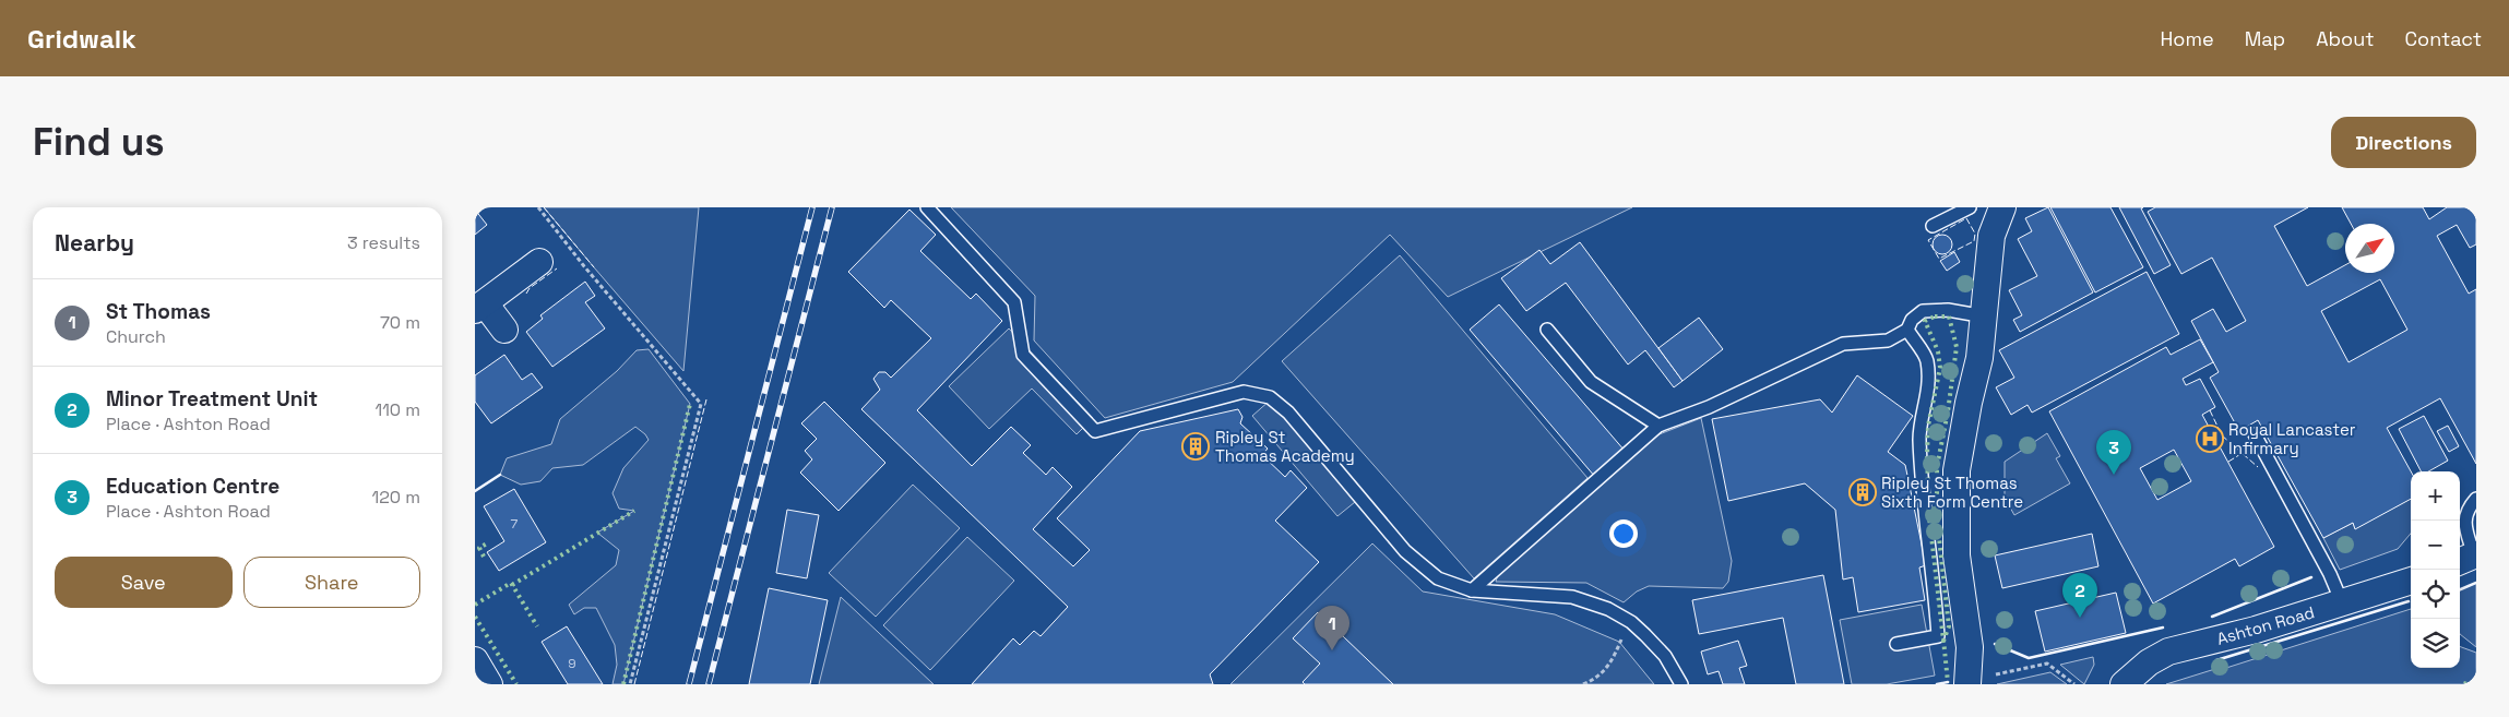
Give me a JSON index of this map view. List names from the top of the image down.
{
  "streets": {
    "street": ["Ashton Road"]
  },
  "places": {
    "hospital": ["Royal Lancaster Infirmary"],
    "building": ["Ripley St Thomas Academy", "Ripley St Thomas Sixth Form Centre"]
  },
  "house_numbers": ["7", "9"],
  "north": "top right",
  "page": {
    "header": "Gridwalk",
    "nav": [
      "Home",
      "Map",
      "About",
      "Contact"
    ],
    "buttons": [
      "Directions",
      ["Save", "Share"]
    ],
    "title": "Find us",
    "heading": ["Nearby", "3 results"],
    "list": [
      {
        "mark": "1",
        "name": "St Thomas",
        "note": "Church",
        "value": "70 m"
      },
      {
        "mark": "2",
        "name": "Minor Treatment Unit",
        "note": "Place · Ashton Road",
        "value": "110 m"
      },
      {
        "mark": "3",
        "name": "Education Centre",
        "note": "Place · Ashton Road",
        "value": "120 m"
      }
    ],
    "pins": ["3", "2", "1"],
    "map_buttons": ["+", "−"]
  }
}
